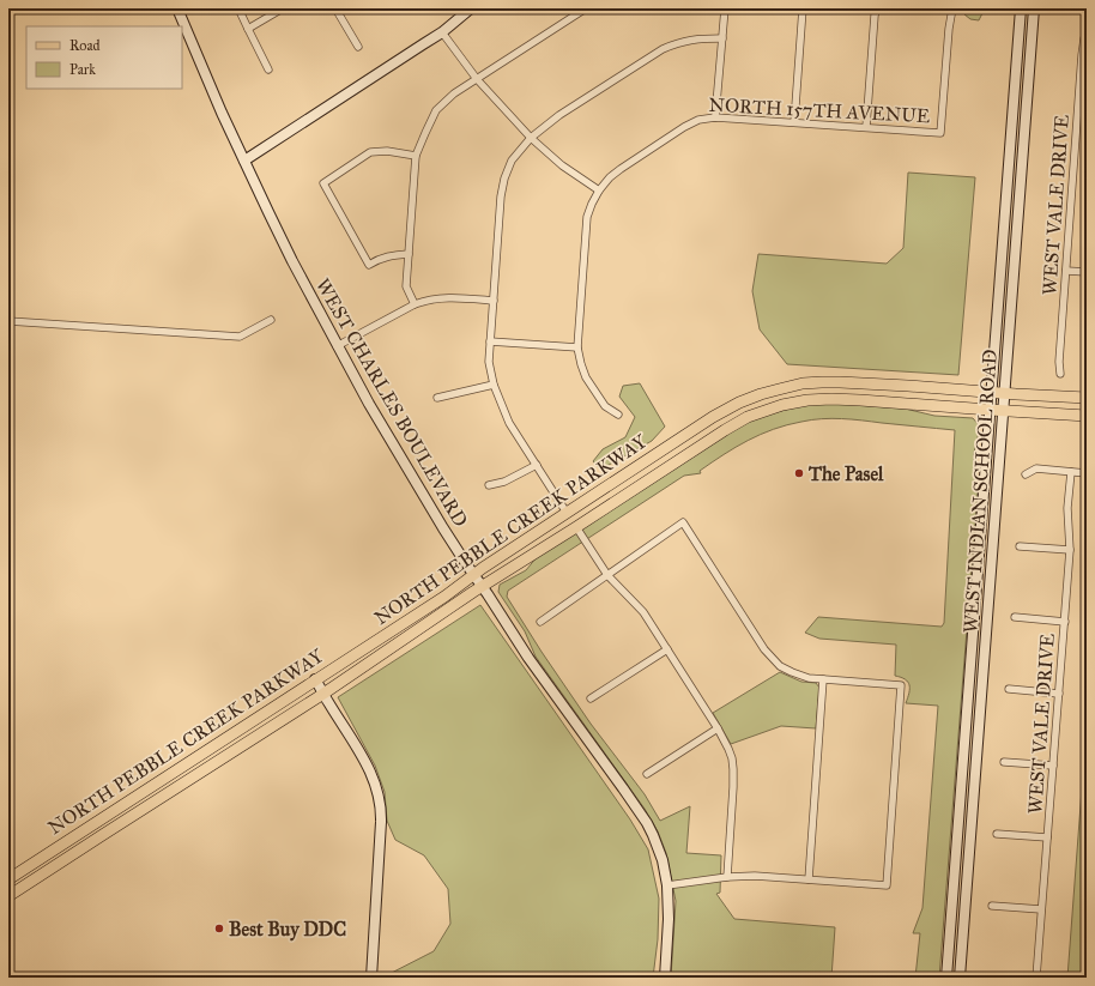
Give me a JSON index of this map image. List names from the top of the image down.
{
  "streets": {
    "main road": ["WEST CHARLES BOULEVARD", "WEST INDIAN SCHOOL ROAD", "NORTH PEBBLE CREEK PARKWAY"],
    "street": ["NORTH 157TH AVENUE", "WEST VALE DRIVE"]
  },
  "crossings": [
    ["WEST CHARLES BOULEVARD", "NORTH PEBBLE CREEK PARKWAY"],
    ["WEST INDIAN SCHOOL ROAD", "NORTH PEBBLE CREEK PARKWAY"]
  ],
  "places": ["The Pasel", "Best Buy DDC"],
  "legend": ["Road", "Park"]
}
